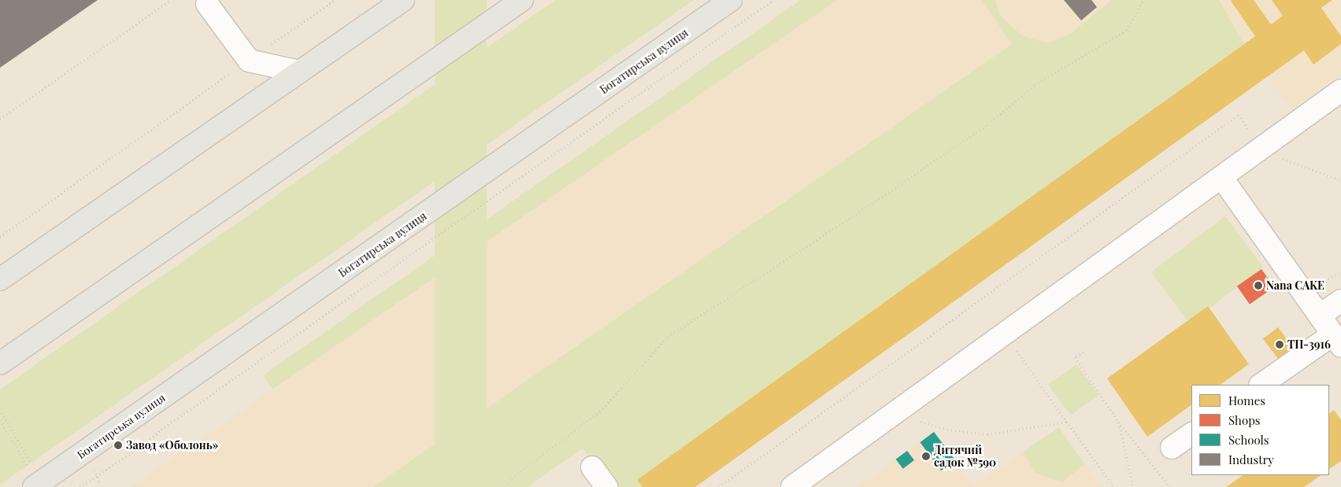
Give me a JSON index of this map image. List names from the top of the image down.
{
  "streets": {
    "main road": ["Богатирська вулиця"]
  },
  "places": [
    "Nana CAKE",
    "ТП-3916",
    "Завод «Оболонь»",
    "Дитячий садок №590"
  ],
  "legend": [
    "Homes",
    "Shops",
    "Schools",
    "Industry"
  ]
}
